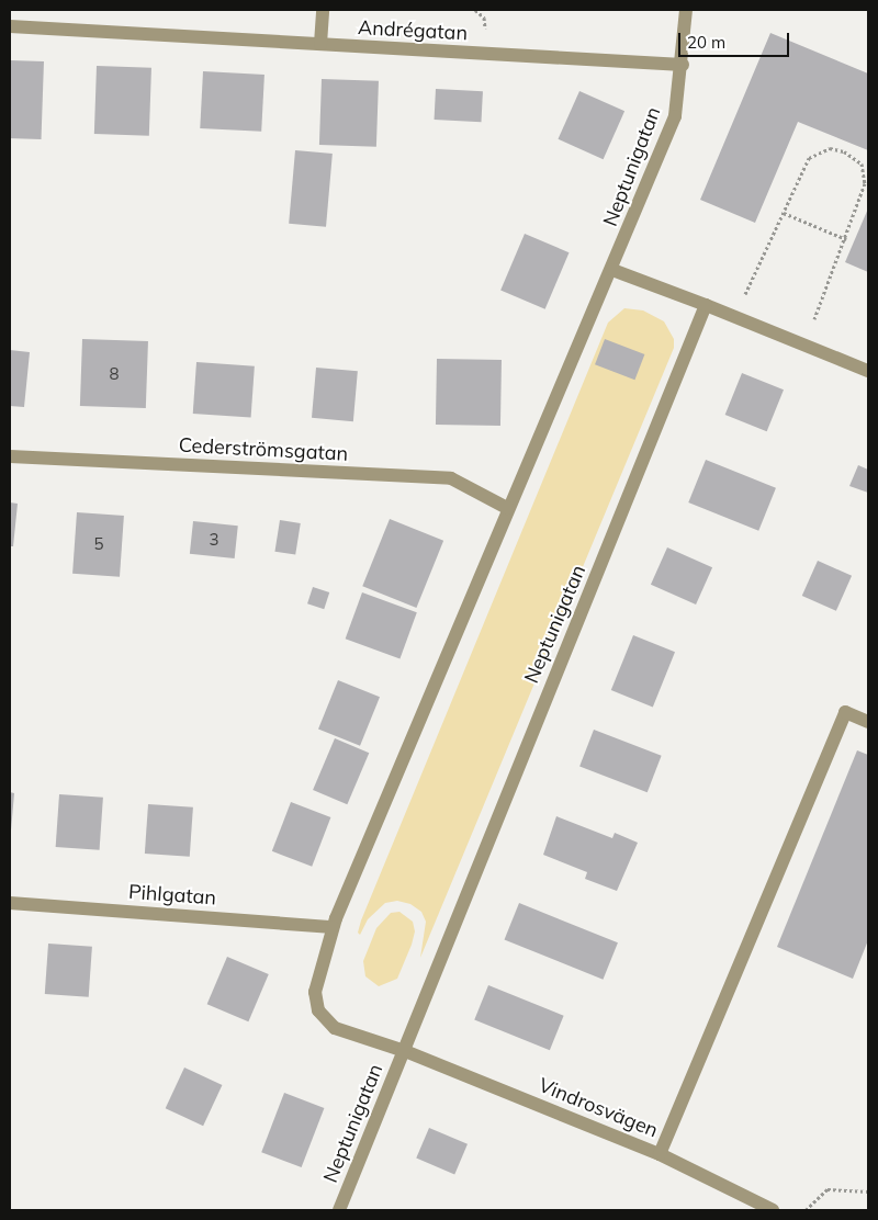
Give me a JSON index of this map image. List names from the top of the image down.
{
  "streets": {
    "street": [
      "Andrégatan",
      "Neptunigatan",
      "Cederströmsgatan",
      "Pihlgatan",
      "Vindrosvägen"
    ]
  },
  "crossings": [
    ["Andrégatan", "Neptunigatan"],
    ["Neptunigatan", "Cederströmsgatan"],
    ["Neptunigatan", "Pihlgatan"],
    ["Neptunigatan", "Vindrosvägen"]
  ],
  "house_numbers": ["8", "3", "5"],
  "scale_bar": "20 m"
}
